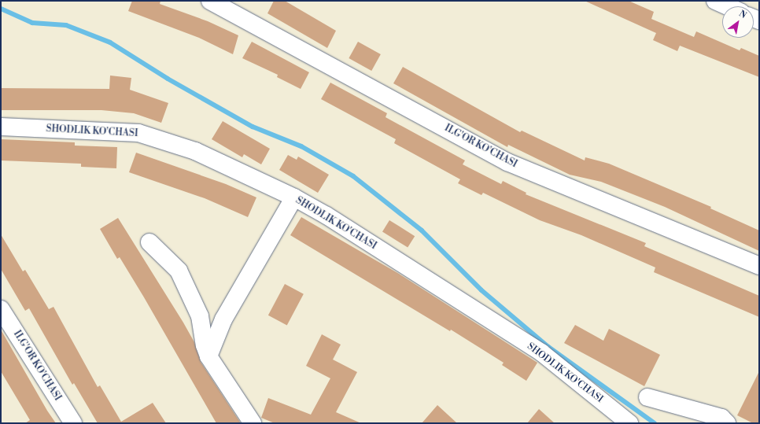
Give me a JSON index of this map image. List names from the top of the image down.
{
  "streets": {
    "street": ["SHODLIK KO'CHASI", "ILG'OR KO'CHASI"]
  },
  "north": "top right"
}
